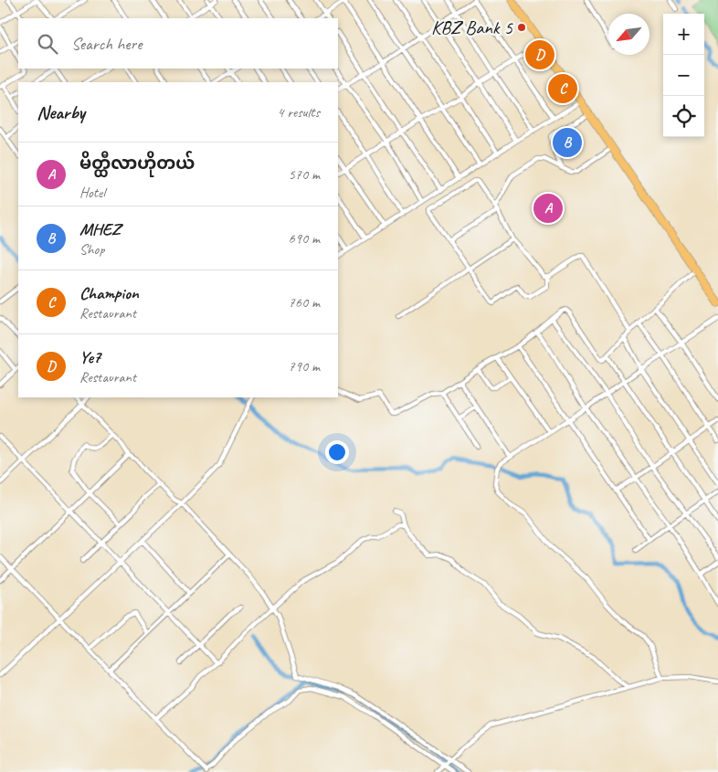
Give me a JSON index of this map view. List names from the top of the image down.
{
  "places": ["KBZ Bank 5"],
  "north": "bottom left",
  "page": {
    "map_buttons": ["+", "−"],
    "search": "Search here",
    "pins": [
      "D",
      "C",
      "B",
      "A"
    ],
    "heading": ["Nearby", "4 results"],
    "list": [
      {
        "mark": "A",
        "name": "မိတ္ထီလာဟိုတယ်",
        "note": "Hotel",
        "value": "570 m"
      },
      {
        "mark": "B",
        "name": "MHEZ",
        "note": "Shop",
        "value": "690 m"
      },
      {
        "mark": "C",
        "name": "Champion",
        "note": "Restaurant",
        "value": "760 m"
      },
      {
        "mark": "D",
        "name": "Ye7",
        "note": "Restaurant",
        "value": "790 m"
      }
    ]
  }
}
